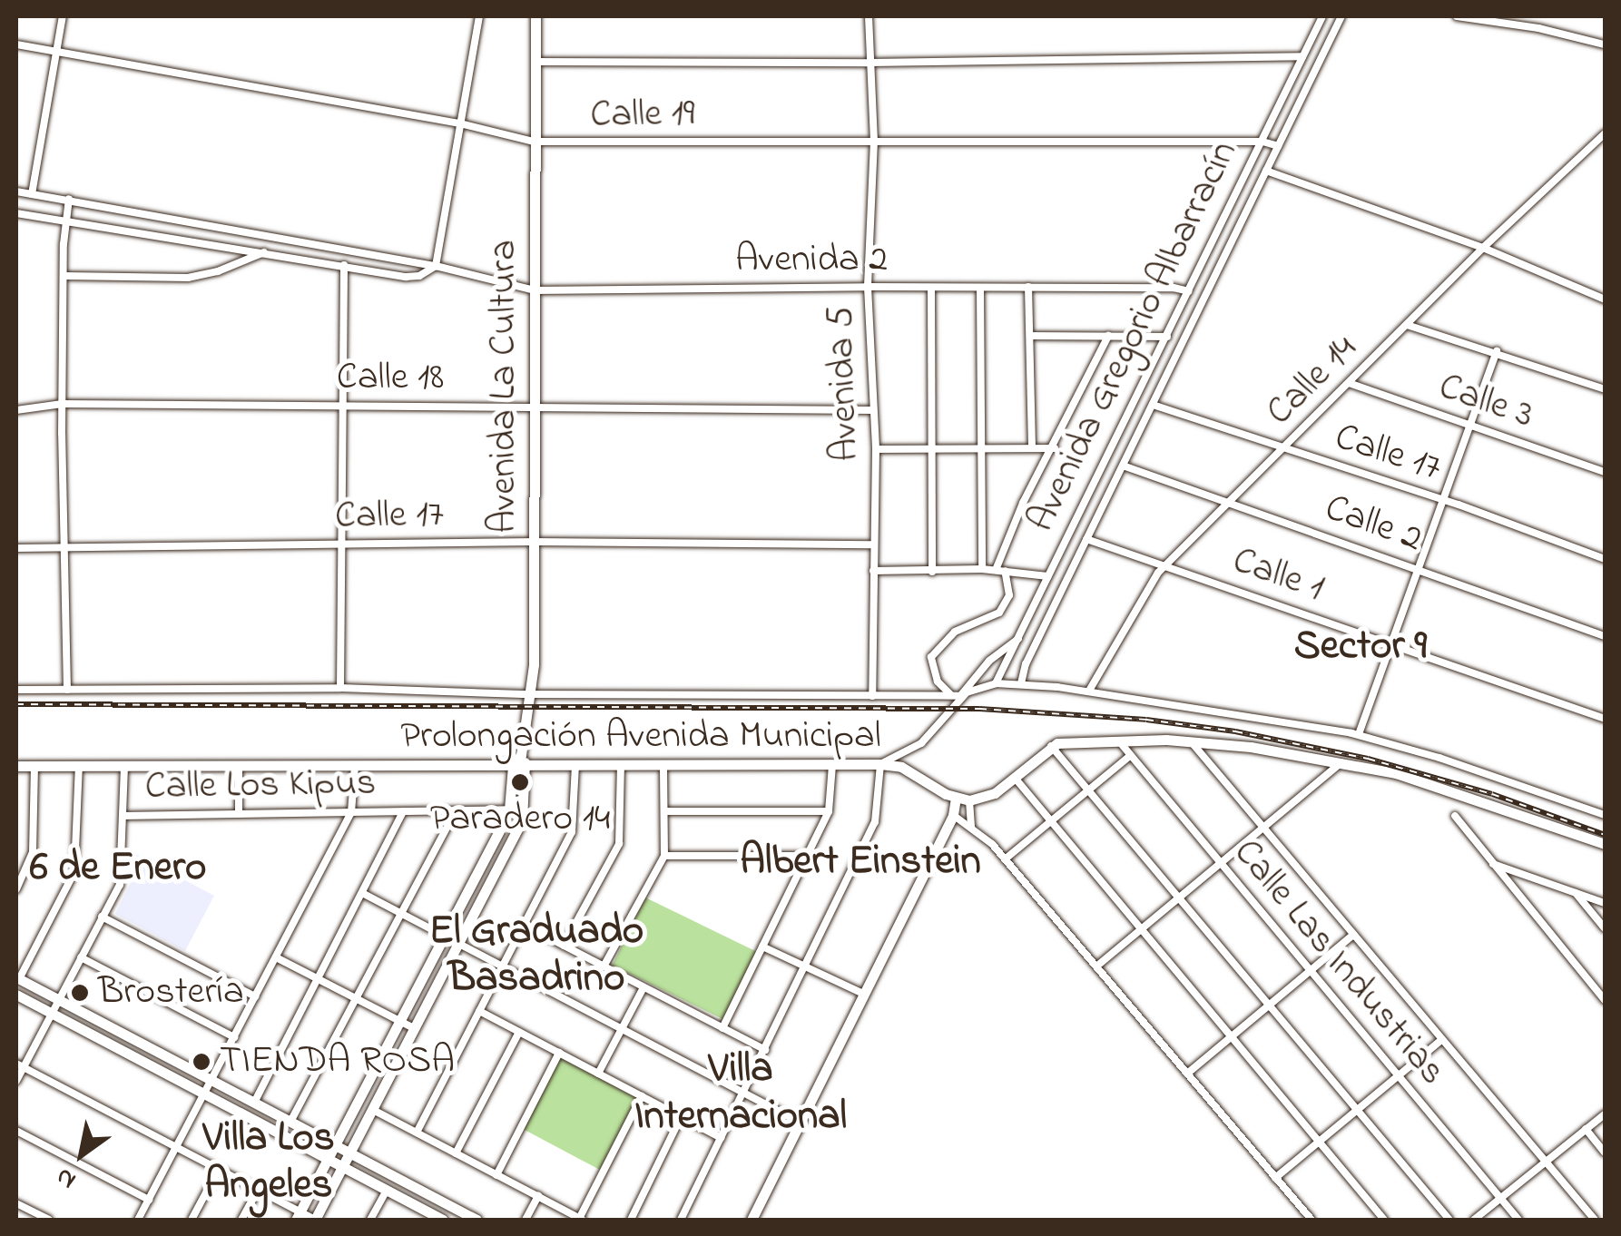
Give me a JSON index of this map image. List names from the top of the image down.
{
  "streets": {
    "main road": ["Avenida La Cultura", "Prolongación Avenida Municipal"],
    "street": [
      "Calle 19",
      "Avenida 2",
      "Avenida Gregorio Albarracín",
      "Calle 18",
      "Calle 14",
      "Avenida 5",
      "Calle 3",
      "Calle 17",
      "Calle 2",
      "Calle 1",
      "Calle Los Kipus",
      "Calle Las Industrias"
    ]
  },
  "crossings": [
    ["Calle 19", "Avenida Gregorio Albarracín"],
    ["Calle 19", "Avenida 5"],
    ["Calle 19", "Avenida La Cultura"],
    ["Avenida 2", "Avenida Gregorio Albarracín"],
    ["Avenida 2", "Avenida 5"],
    ["Avenida 2", "Avenida La Cultura"],
    ["Avenida Gregorio Albarracín", "Calle 17"],
    ["Avenida Gregorio Albarracín", "Calle 2"],
    ["Avenida Gregorio Albarracín", "Calle 1"],
    ["Calle 18", "Avenida 5"],
    ["Calle 18", "Avenida La Cultura"],
    ["Calle 14", "Calle 3"],
    ["Calle 14", "Calle 17"],
    ["Calle 14", "Calle 2"],
    ["Calle 14", "Calle 1"],
    ["Avenida 5", "Calle 17"],
    ["Avenida 5", "Prolongación Avenida Municipal"],
    ["Avenida La Cultura", "Calle 17"],
    ["Avenida La Cultura", "Prolongación Avenida Municipal"]
  ],
  "districts": [
    "Sector 9",
    "Albert Einstein",
    "6 de Enero",
    "El Graduado Basadrino",
    "Villa Internacional",
    "Villa Los Angeles"
  ],
  "places": ["Paradero 14", "Brostería", "TIENDA ROSA"],
  "north": "bottom left"
}
